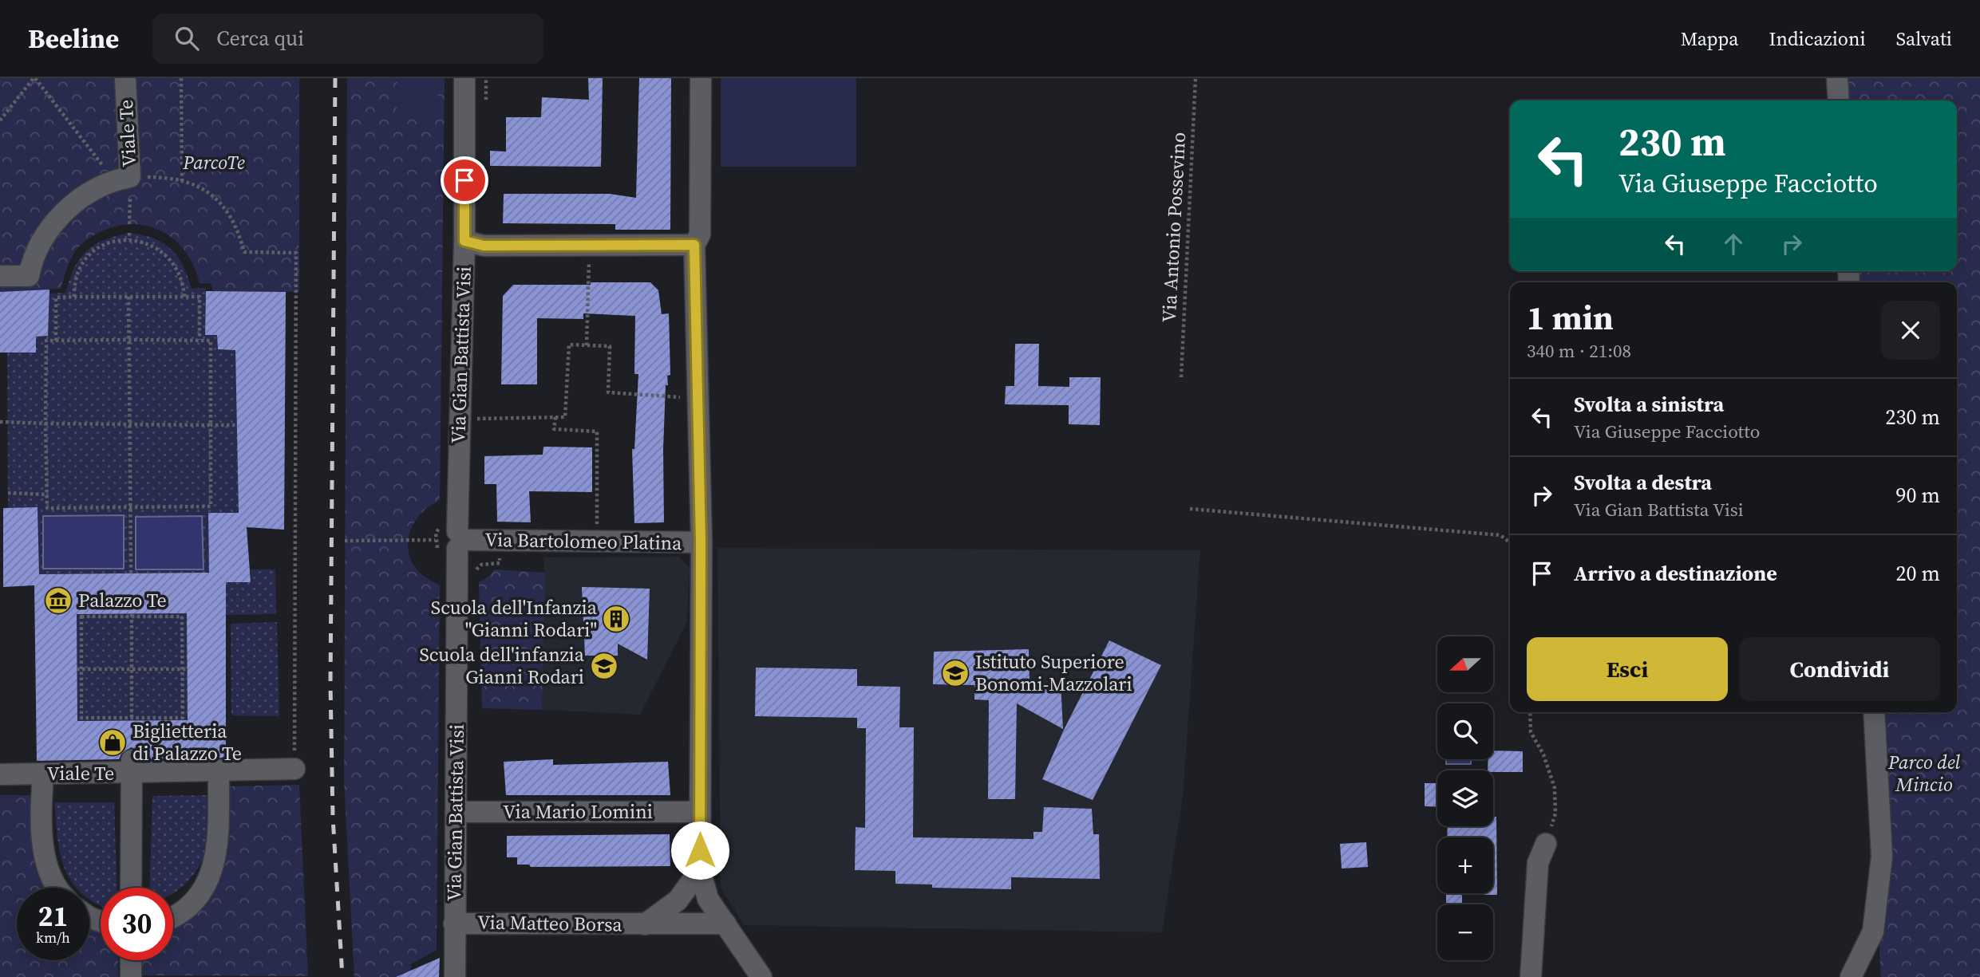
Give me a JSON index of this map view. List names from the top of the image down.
{
  "streets": {
    "street": [
      "Viale Te",
      "Via Gian Battista Visi",
      "Via Bartolomeo Platina",
      "Via Mario Lomini",
      "Via Matteo Borsa"
    ],
    "path": ["Via Antonio Possevino"]
  },
  "crossings": [
    ["Via Gian Battista Visi", "Via Bartolomeo Platina"],
    ["Via Gian Battista Visi", "Via Mario Lomini"],
    ["Via Gian Battista Visi", "Via Matteo Borsa"]
  ],
  "parks": ["ParcoTe", "Parco del Mincio"],
  "places": {
    "museum": ["Palazzo Te"],
    "building": ["Scuola dell'Infanzia \"Gianni Rodari\""],
    "school or university": ["Scuola dell'infanzia Gianni Rodari", "Istituto Superiore Bonomi-Mazzolari"],
    "shop": ["Biglietteria di Palazzo Te"]
  },
  "north": "left",
  "page": {
    "header": "Beeline",
    "search": "Cerca qui",
    "nav": ["Mappa", "Indicazioni", "Salvati"],
    "turn": ["230 m", "Via Giuseppe Facciotto"],
    "heading": ["1 min", "340 m · 21:08"],
    "list": [
      {
        "name": "Svolta a sinistra",
        "note": "Via Giuseppe Facciotto",
        "value": "230 m"
      },
      {
        "name": "Svolta a destra",
        "note": "Via Gian Battista Visi",
        "value": "90 m"
      },
      {
        "name": "Arrivo a destinazione",
        "value": "20 m"
      }
    ],
    "buttons": ["Esci", "Condividi"],
    "map_buttons": ["+", "−"],
    "speed": "21 km/h",
    "limit": "30"
  }
}
